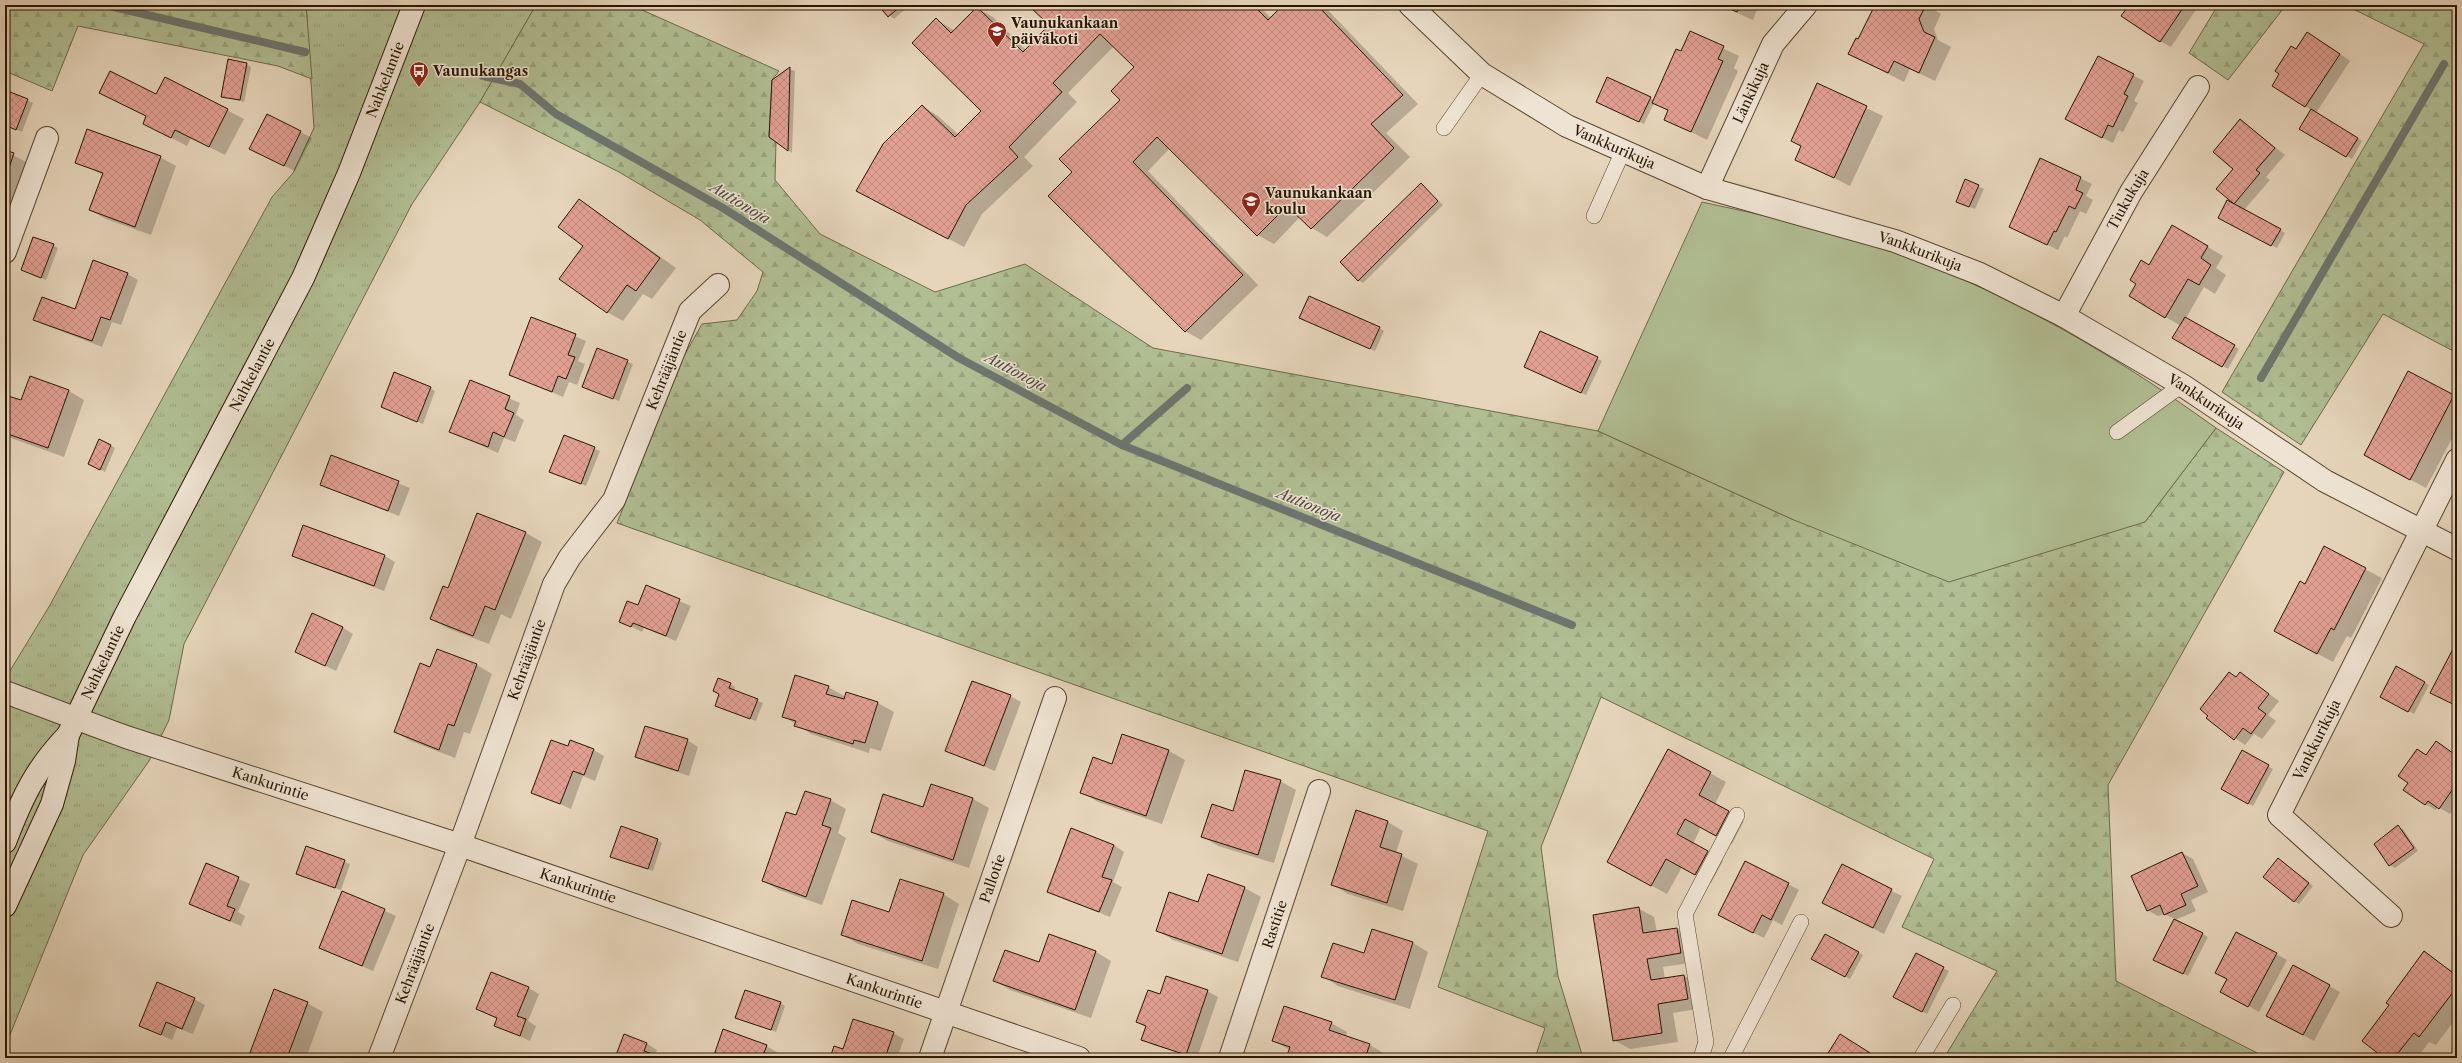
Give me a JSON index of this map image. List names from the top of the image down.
{
  "streets": {
    "street": [
      "Nahkelantie",
      "Länkikuja",
      "Vankkurikuja",
      "Tiukukuja",
      "Kehrääjäntie",
      "Kankurintie",
      "Pallotie",
      "Rastitie"
    ]
  },
  "crossings": [
    ["Nahkelantie", "Kankurintie"],
    ["Länkikuja", "Vankkurikuja"],
    ["Vankkurikuja", "Tiukukuja"],
    ["Kehrääjäntie", "Kankurintie"],
    ["Kankurintie", "Pallotie"]
  ],
  "water": ["Autionoja"],
  "places": {
    "school or university": ["Vaunukankaan päiväkoti", "Vaunukankaan koulu"],
    "bus stop": ["Vaunukangas"]
  }
}
